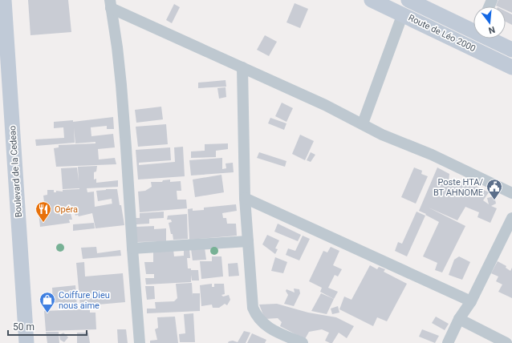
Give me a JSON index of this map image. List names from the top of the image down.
{
  "streets": {
    "main road": ["Route de Léo 2000", "Boulevard de la Cedeao"]
  },
  "places": {
    "public building": ["Poste HTA/ BT AHNOME"],
    "restaurant": ["Opéra"],
    "shop": ["Coiffure Dieu nous aime"]
  },
  "scale_bar": "50 m",
  "north": "bottom"
}
